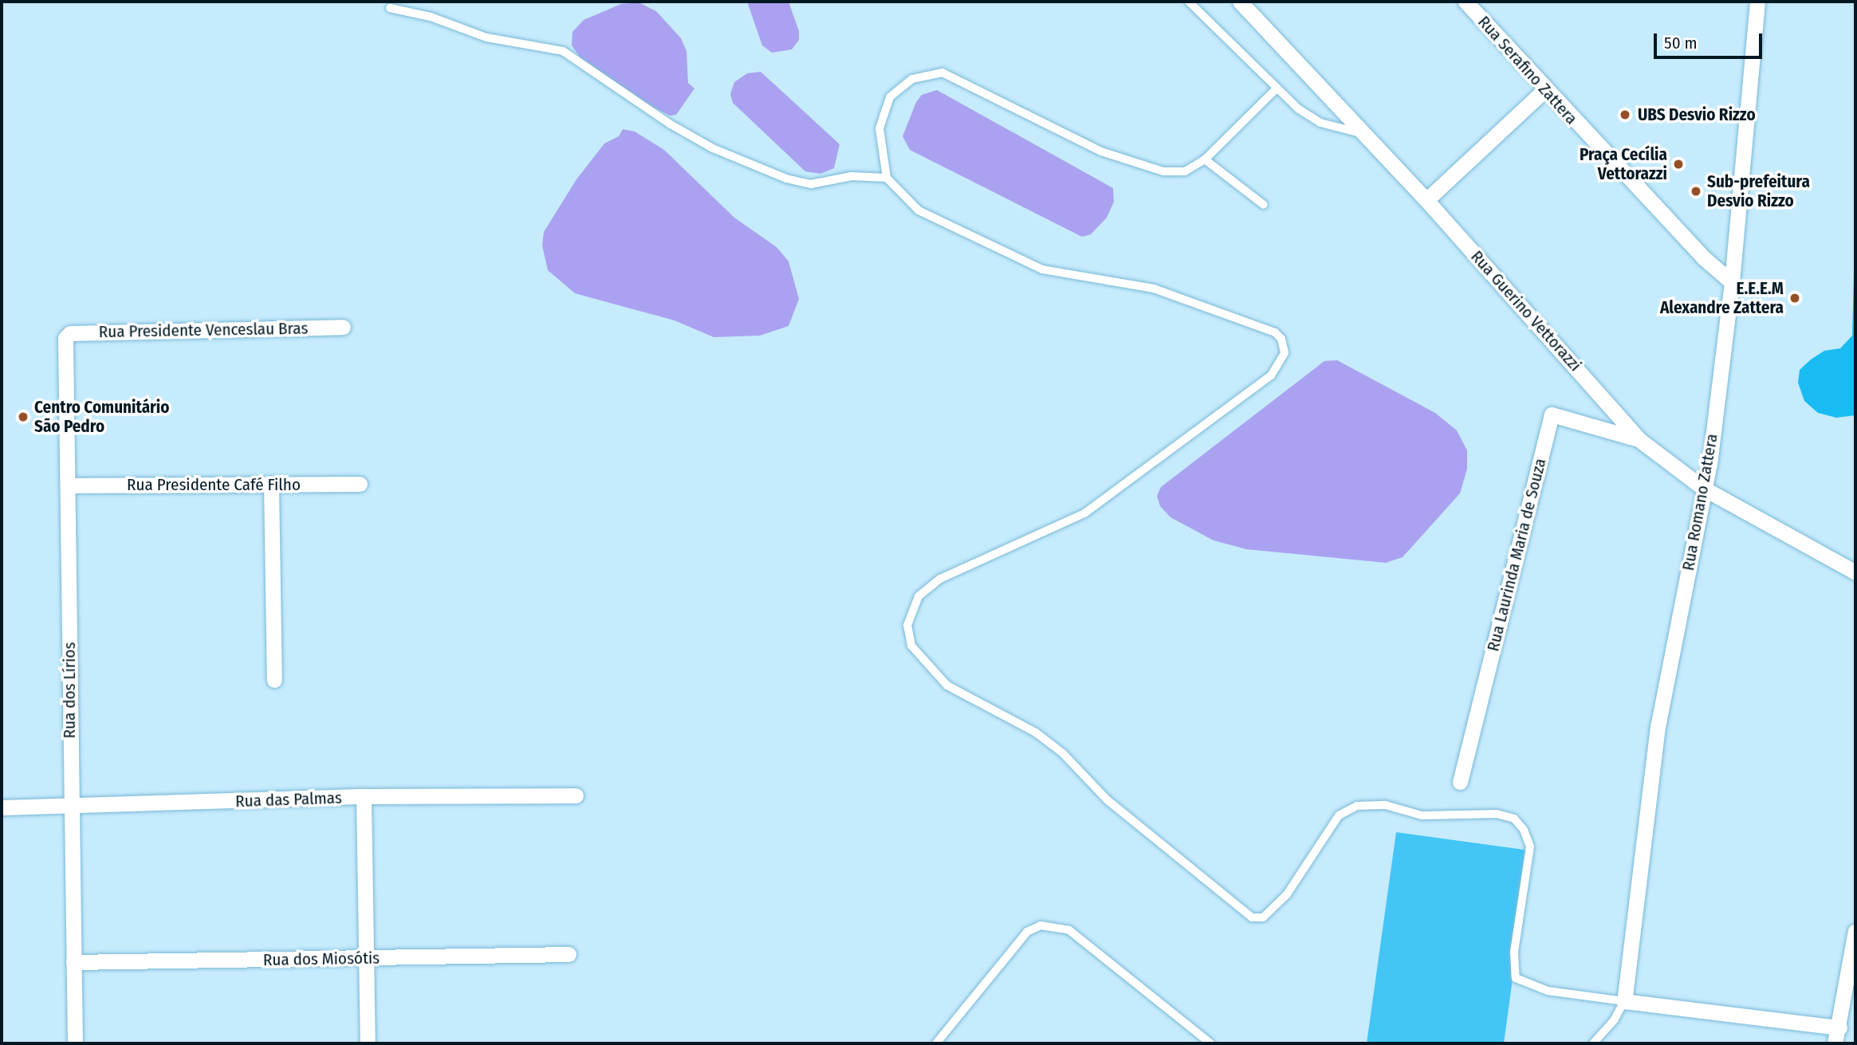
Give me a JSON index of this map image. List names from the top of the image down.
{
  "streets": {
    "street": [
      "Rua Serafino Zattera",
      "Rua Guerino Vettorazzi",
      "Rua Presidente Venceslau Bras",
      "Rua Presidente Café Filho",
      "Rua Romano Zattera",
      "Rua Laurinda Maria de Souza",
      "Rua dos Lírios",
      "Rua das Palmas",
      "Rua dos Miosótis"
    ]
  },
  "crossings": [
    ["Rua Serafino Zattera", "Rua Romano Zattera"],
    ["Rua Guerino Vettorazzi", "Rua Romano Zattera"],
    ["Rua Guerino Vettorazzi", "Rua Laurinda Maria de Souza"],
    ["Rua Presidente Venceslau Bras", "Rua dos Lírios"],
    ["Rua Presidente Café Filho", "Rua dos Lírios"],
    ["Rua dos Lírios", "Rua das Palmas"],
    ["Rua dos Lírios", "Rua dos Miosótis"]
  ],
  "places": [
    "UBS Desvio Rizzo",
    "Praça Cecília Vettorazzi",
    "Sub-prefeitura Desvio Rizzo",
    "E.E.E.M Alexandre Zattera",
    "Centro Comunitário São Pedro"
  ],
  "scale_bar": "50 m"
}
